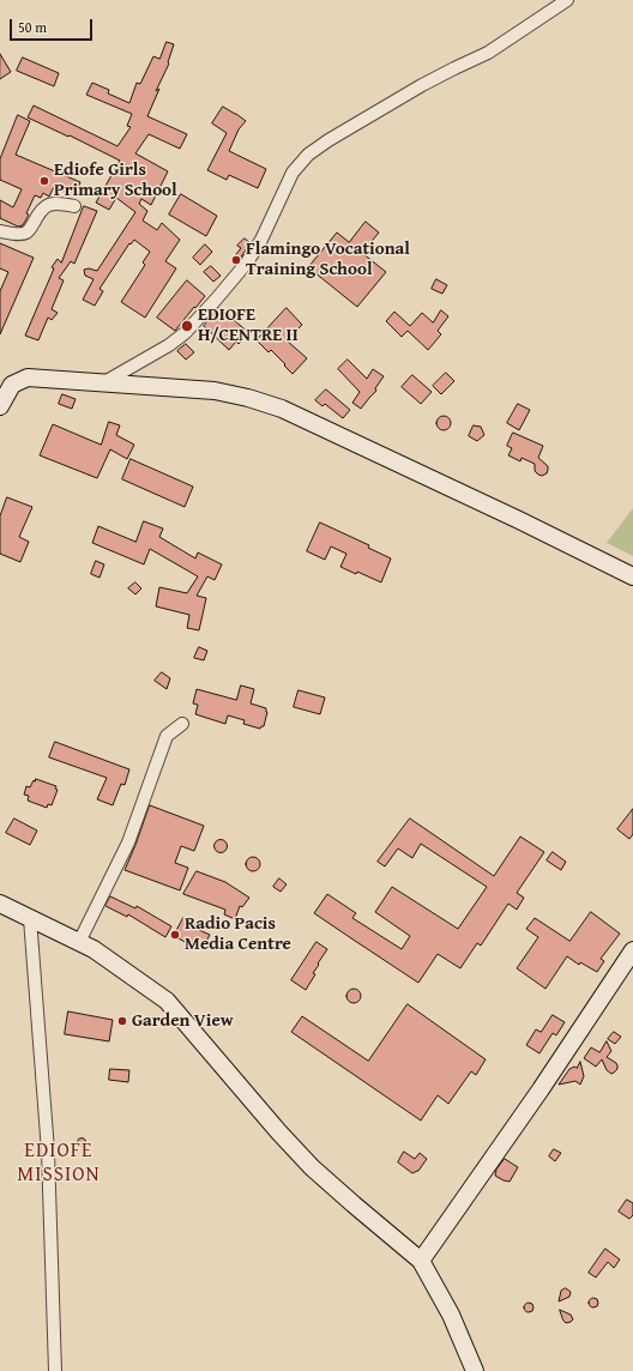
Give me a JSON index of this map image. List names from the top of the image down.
{
  "districts": ["EDIOFE MISSION"],
  "places": [
    "Ediofe Girls Primary School",
    "Flamingo Vocational Training School",
    "EDIOFE H/CENTRE II",
    "Radio Pacis Media Centre",
    "Garden View"
  ],
  "scale_bar": "50 m"
}
